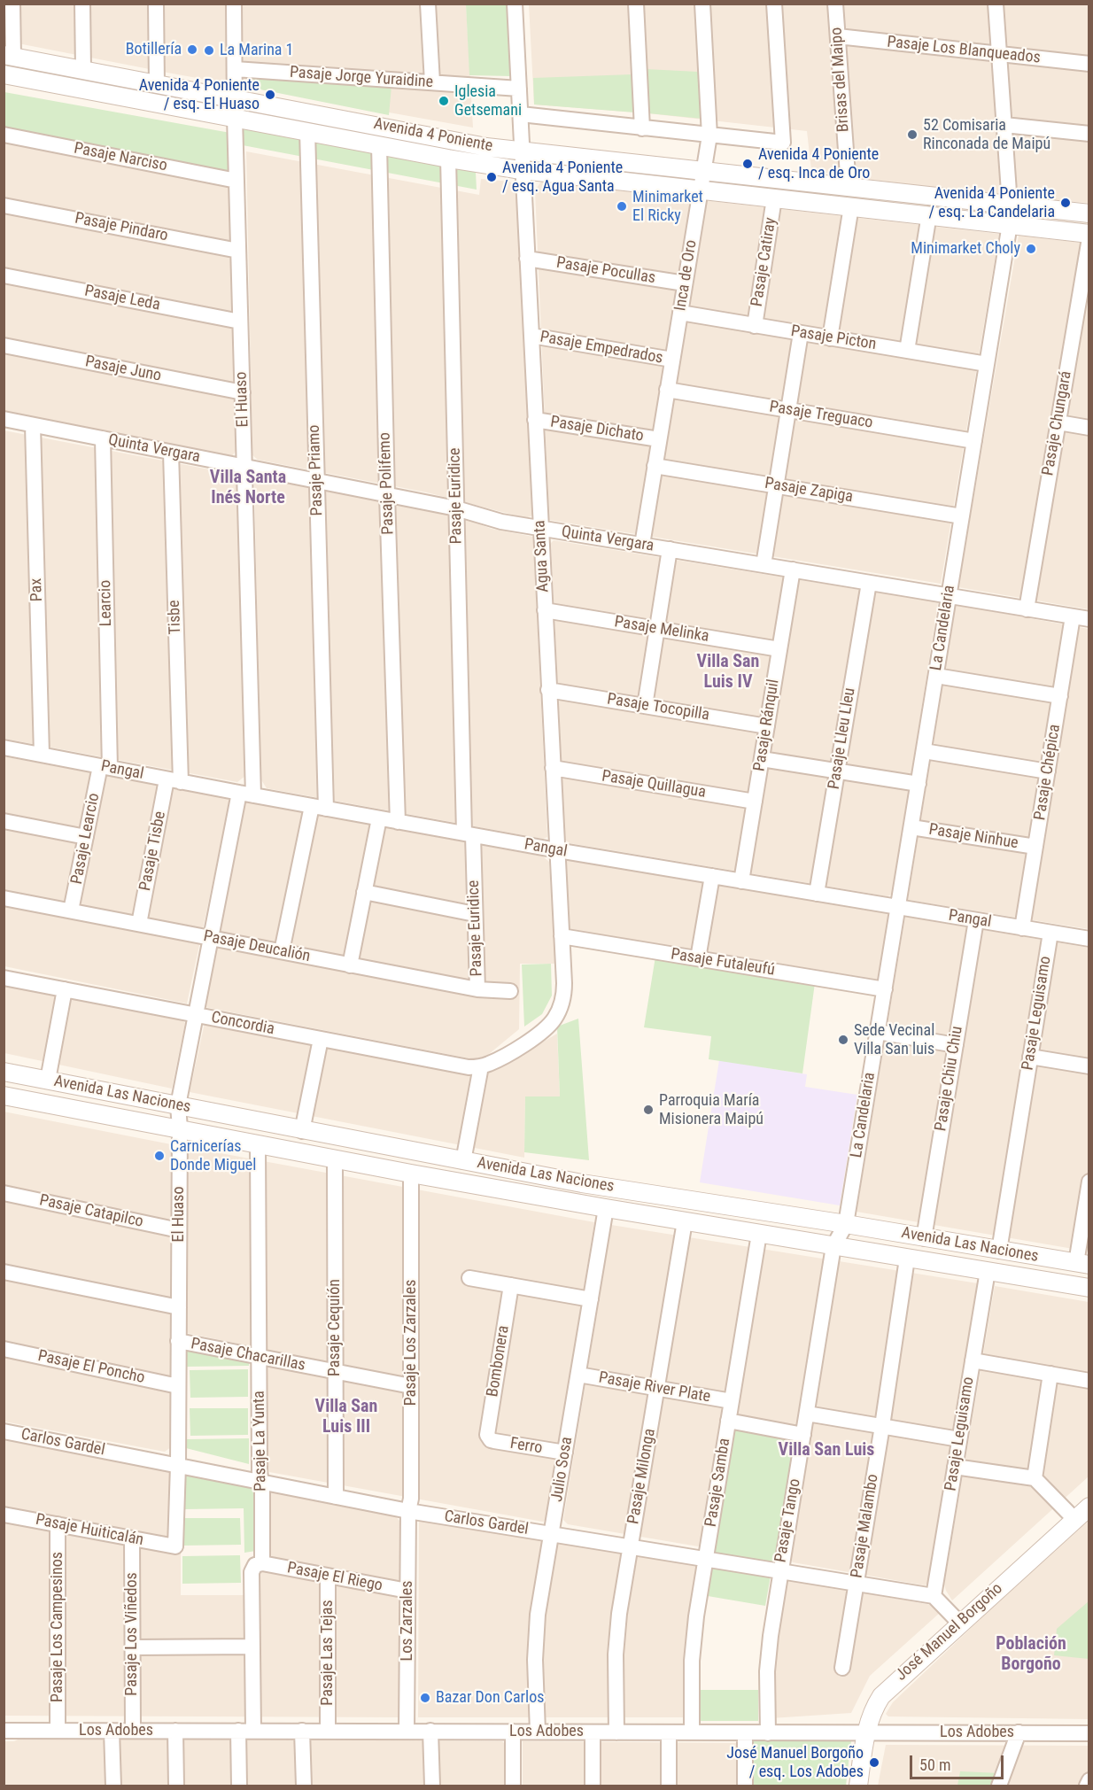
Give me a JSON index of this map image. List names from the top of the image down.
{
  "streets": {
    "street": [
      "Pasaje Los Blanqueados",
      "Pasaje Jorge Yuraidine",
      "Brisas del Maipo",
      "Avenida 4 Poniente",
      "Pasaje Narciso",
      "Pasaje Pindaro",
      "Pasaje Catiray",
      "Pasaje Pocullas",
      "Inca de Oro",
      "Pasaje Leda",
      "Pasaje Picton",
      "Pasaje Empedrados",
      "Pasaje Juno",
      "El Huaso",
      "Pasaje Treguaco",
      "Pasaje Chungará",
      "Pasaje Dichato",
      "Quinta Vergara",
      "Pasaje Priamo",
      "Pasaje Polifemo",
      "Pasaje Zapiga",
      "Pasaje Euridice",
      "Agua Santa",
      "Pax",
      "Learcio",
      "Tisbe",
      "La Candelaria",
      "Pasaje Melinka",
      "Pasaje Tocopilla",
      "Pasaje Ránquil",
      "Pasaje Lleu Lleu",
      "Pangal",
      "Pasaje Chépica",
      "Pasaje Quillagua",
      "Pasaje Ninhue",
      "Pasaje Learcio",
      "Pasaje Tisbe",
      "Pasaje Deucalión",
      "Pasaje Futaleufú",
      "Pasaje Leguisamo",
      "Concordia",
      "Pasaje Chiu Chiu",
      "Avenida Las Naciones",
      "Pasaje Catapilco",
      "Pasaje Cequión",
      "Pasaje Los Zarzales",
      "Pasaje Chacarillas",
      "Bombonera",
      "Pasaje El Poncho",
      "Pasaje River Plate",
      "Pasaje La Yunta",
      "Carlos Gardel",
      "Ferro",
      "Julio Sosa",
      "Pasaje Milonga",
      "Pasaje Samba",
      "Pasaje Tango",
      "Pasaje Malambo",
      "Pasaje Huiticalán",
      "Pasaje El Riego",
      "Los Zarzales",
      "Pasaje Los Campesinos",
      "José Manuel Borgoño",
      "Pasaje Los Viñedos",
      "Pasaje Las Tejas",
      "Los Adobes"
    ]
  },
  "crossings": [
    ["Pasaje Los Blanqueados", "Brisas del Maipo"],
    ["Pasaje Los Blanqueados", "La Candelaria"],
    ["Pasaje Jorge Yuraidine", "El Huaso"],
    ["Pasaje Jorge Yuraidine", "Agua Santa"],
    ["Brisas del Maipo", "Avenida 4 Poniente"],
    ["Avenida 4 Poniente", "Pasaje Catiray"],
    ["Avenida 4 Poniente", "Inca de Oro"],
    ["Avenida 4 Poniente", "El Huaso"],
    ["Avenida 4 Poniente", "Pasaje Priamo"],
    ["Avenida 4 Poniente", "Pasaje Polifemo"],
    ["Avenida 4 Poniente", "Pasaje Euridice"],
    ["Avenida 4 Poniente", "Agua Santa"],
    ["Avenida 4 Poniente", "La Candelaria"],
    ["Pasaje Narciso", "El Huaso"],
    ["Pasaje Pindaro", "El Huaso"],
    ["Pasaje Catiray", "Pasaje Picton"],
    ["Pasaje Pocullas", "Inca de Oro"],
    ["Pasaje Pocullas", "Agua Santa"],
    ["Inca de Oro", "Pasaje Picton"],
    ["Inca de Oro", "Pasaje Empedrados"],
    ["Inca de Oro", "Pasaje Treguaco"],
    ["Inca de Oro", "Pasaje Dichato"],
    ["Inca de Oro", "Quinta Vergara"],
    ["Inca de Oro", "Pasaje Zapiga"],
    ["Pasaje Leda", "El Huaso"],
    ["Pasaje Picton", "La Candelaria"],
    ["Pasaje Empedrados", "Agua Santa"],
    ["Pasaje Juno", "El Huaso"],
    ["El Huaso", "Quinta Vergara"],
    ["El Huaso", "Pangal"],
    ["El Huaso", "Pasaje Deucalión"],
    ["El Huaso", "Concordia"],
    ["El Huaso", "Avenida Las Naciones"],
    ["El Huaso", "Pasaje Catapilco"],
    ["El Huaso", "Pasaje Chacarillas"],
    ["El Huaso", "Pasaje El Poncho"],
    ["El Huaso", "Carlos Gardel"],
    ["El Huaso", "Pasaje Huiticalán"],
    ["Pasaje Treguaco", "La Candelaria"],
    ["Pasaje Chungará", "Quinta Vergara"],
    ["Pasaje Dichato", "Agua Santa"],
    ["Quinta Vergara", "Pasaje Priamo"],
    ["Quinta Vergara", "Pasaje Polifemo"],
    ["Quinta Vergara", "Pasaje Euridice"],
    ["Quinta Vergara", "Agua Santa"],
    ["Quinta Vergara", "Pax"],
    ["Quinta Vergara", "Learcio"],
    ["Quinta Vergara", "Tisbe"],
    ["Quinta Vergara", "La Candelaria"],
    ["Quinta Vergara", "Pasaje Ránquil"],
    ["Quinta Vergara", "Pasaje Lleu Lleu"],
    ["Quinta Vergara", "Pasaje Chépica"],
    ["Pasaje Priamo", "Pangal"],
    ["Pasaje Priamo", "Pasaje Deucalión"],
    ["Pasaje Polifemo", "Pangal"],
    ["Pasaje Zapiga", "La Candelaria"],
    ["Pasaje Euridice", "Pangal"],
    ["Pasaje Euridice", "Pasaje Deucalión"],
    ["Agua Santa", "Pasaje Melinka"],
    ["Agua Santa", "Pasaje Tocopilla"],
    ["Agua Santa", "Pangal"],
    ["Agua Santa", "Pasaje Quillagua"],
    ["Agua Santa", "Pasaje Futaleufú"],
    ["Agua Santa", "Concordia"],
    ["Pax", "Pangal"],
    ["Learcio", "Pangal"],
    ["Learcio", "Pasaje Learcio"],
    ["Tisbe", "Pangal"],
    ["Tisbe", "Pasaje Tisbe"],
    ["La Candelaria", "Pangal"],
    ["La Candelaria", "Pasaje Ninhue"],
    ["La Candelaria", "Pasaje Futaleufú"],
    ["La Candelaria", "Avenida Las Naciones"],
    ["La Candelaria", "Pasaje Tango"],
    ["Pasaje Melinka", "Pasaje Ránquil"],
    ["Pasaje Tocopilla", "Pasaje Ránquil"],
    ["Pasaje Ránquil", "Pangal"],
    ["Pasaje Ránquil", "Pasaje Quillagua"],
    ["Pasaje Lleu Lleu", "Pangal"],
    ["Pangal", "Pasaje Chépica"],
    ["Pangal", "Pasaje Learcio"],
    ["Pangal", "Pasaje Tisbe"],
    ["Pangal", "Pasaje Leguisamo"],
    ["Pangal", "Pasaje Chiu Chiu"],
    ["Pasaje Chépica", "Pasaje Ninhue"],
    ["Pasaje Learcio", "Pasaje Deucalión"],
    ["Pasaje Tisbe", "Pasaje Deucalión"],
    ["Pasaje Leguisamo", "Avenida Las Naciones"],
    ["Pasaje Leguisamo", "Carlos Gardel"],
    ["Pasaje Chiu Chiu", "Avenida Las Naciones"],
    ["Avenida Las Naciones", "Pasaje Cequión"],
    ["Avenida Las Naciones", "Pasaje Los Zarzales"],
    ["Avenida Las Naciones", "Pasaje La Yunta"],
    ["Avenida Las Naciones", "Julio Sosa"],
    ["Avenida Las Naciones", "Pasaje Milonga"],
    ["Avenida Las Naciones", "Pasaje Samba"],
    ["Avenida Las Naciones", "Pasaje Tango"],
    ["Avenida Las Naciones", "Pasaje Malambo"],
    ["Pasaje Cequión", "Pasaje Chacarillas"],
    ["Pasaje Cequión", "Carlos Gardel"],
    ["Pasaje Los Zarzales", "Pasaje Chacarillas"],
    ["Pasaje Los Zarzales", "Carlos Gardel"],
    ["Pasaje Los Zarzales", "Los Zarzales"],
    ["Pasaje Chacarillas", "Pasaje La Yunta"],
    ["Bombonera", "Ferro"],
    ["Pasaje River Plate", "Julio Sosa"],
    ["Pasaje River Plate", "Pasaje Milonga"],
    ["Pasaje River Plate", "Pasaje Samba"],
    ["Pasaje La Yunta", "Carlos Gardel"],
    ["Pasaje La Yunta", "Pasaje El Riego"],
    ["Pasaje La Yunta", "Los Adobes"],
    ["Carlos Gardel", "Julio Sosa"],
    ["Carlos Gardel", "Pasaje Milonga"],
    ["Carlos Gardel", "Pasaje Samba"],
    ["Carlos Gardel", "Pasaje Tango"],
    ["Carlos Gardel", "Pasaje Malambo"],
    ["Carlos Gardel", "Los Zarzales"],
    ["Ferro", "Julio Sosa"],
    ["Julio Sosa", "Los Adobes"],
    ["Pasaje Milonga", "Los Adobes"],
    ["Pasaje Samba", "Los Adobes"],
    ["Pasaje Tango", "Los Adobes"],
    ["Pasaje Huiticalán", "Pasaje Los Campesinos"],
    ["Pasaje Huiticalán", "Pasaje Los Viñedos"],
    ["Pasaje El Riego", "Los Zarzales"],
    ["Pasaje El Riego", "Pasaje Las Tejas"],
    ["Los Zarzales", "Los Adobes"],
    ["Pasaje Los Campesinos", "Los Adobes"],
    ["José Manuel Borgoño", "Los Adobes"],
    ["Pasaje Los Viñedos", "Los Adobes"],
    ["Pasaje Las Tejas", "Los Adobes"]
  ],
  "districts": [
    "Villa Santa Inés Norte",
    "Villa San Luis IV",
    "Villa San Luis III",
    "Villa San Luis",
    "Población Borgoño"
  ],
  "places": [
    "Botillería",
    "La Marina 1",
    "Avenida 4 Poniente / esq. El Huaso",
    "Iglesia Getsemani",
    "52 Comisaria Rinconada de Maipú",
    "Avenida 4 Poniente / esq. Inca de Oro",
    "Avenida 4 Poniente / esq. Agua Santa",
    "Avenida 4 Poniente / esq. La Candelaria",
    "Minimarket El Ricky",
    "Minimarket Choly",
    "Sede Vecinal Villa San luis",
    "Parroquia María Misionera Maipú",
    "Carnicerías Donde Miguel",
    "Bazar Don Carlos",
    "José Manuel Borgoño / esq. Los Adobes"
  ],
  "scale_bar": "50 m"
}
